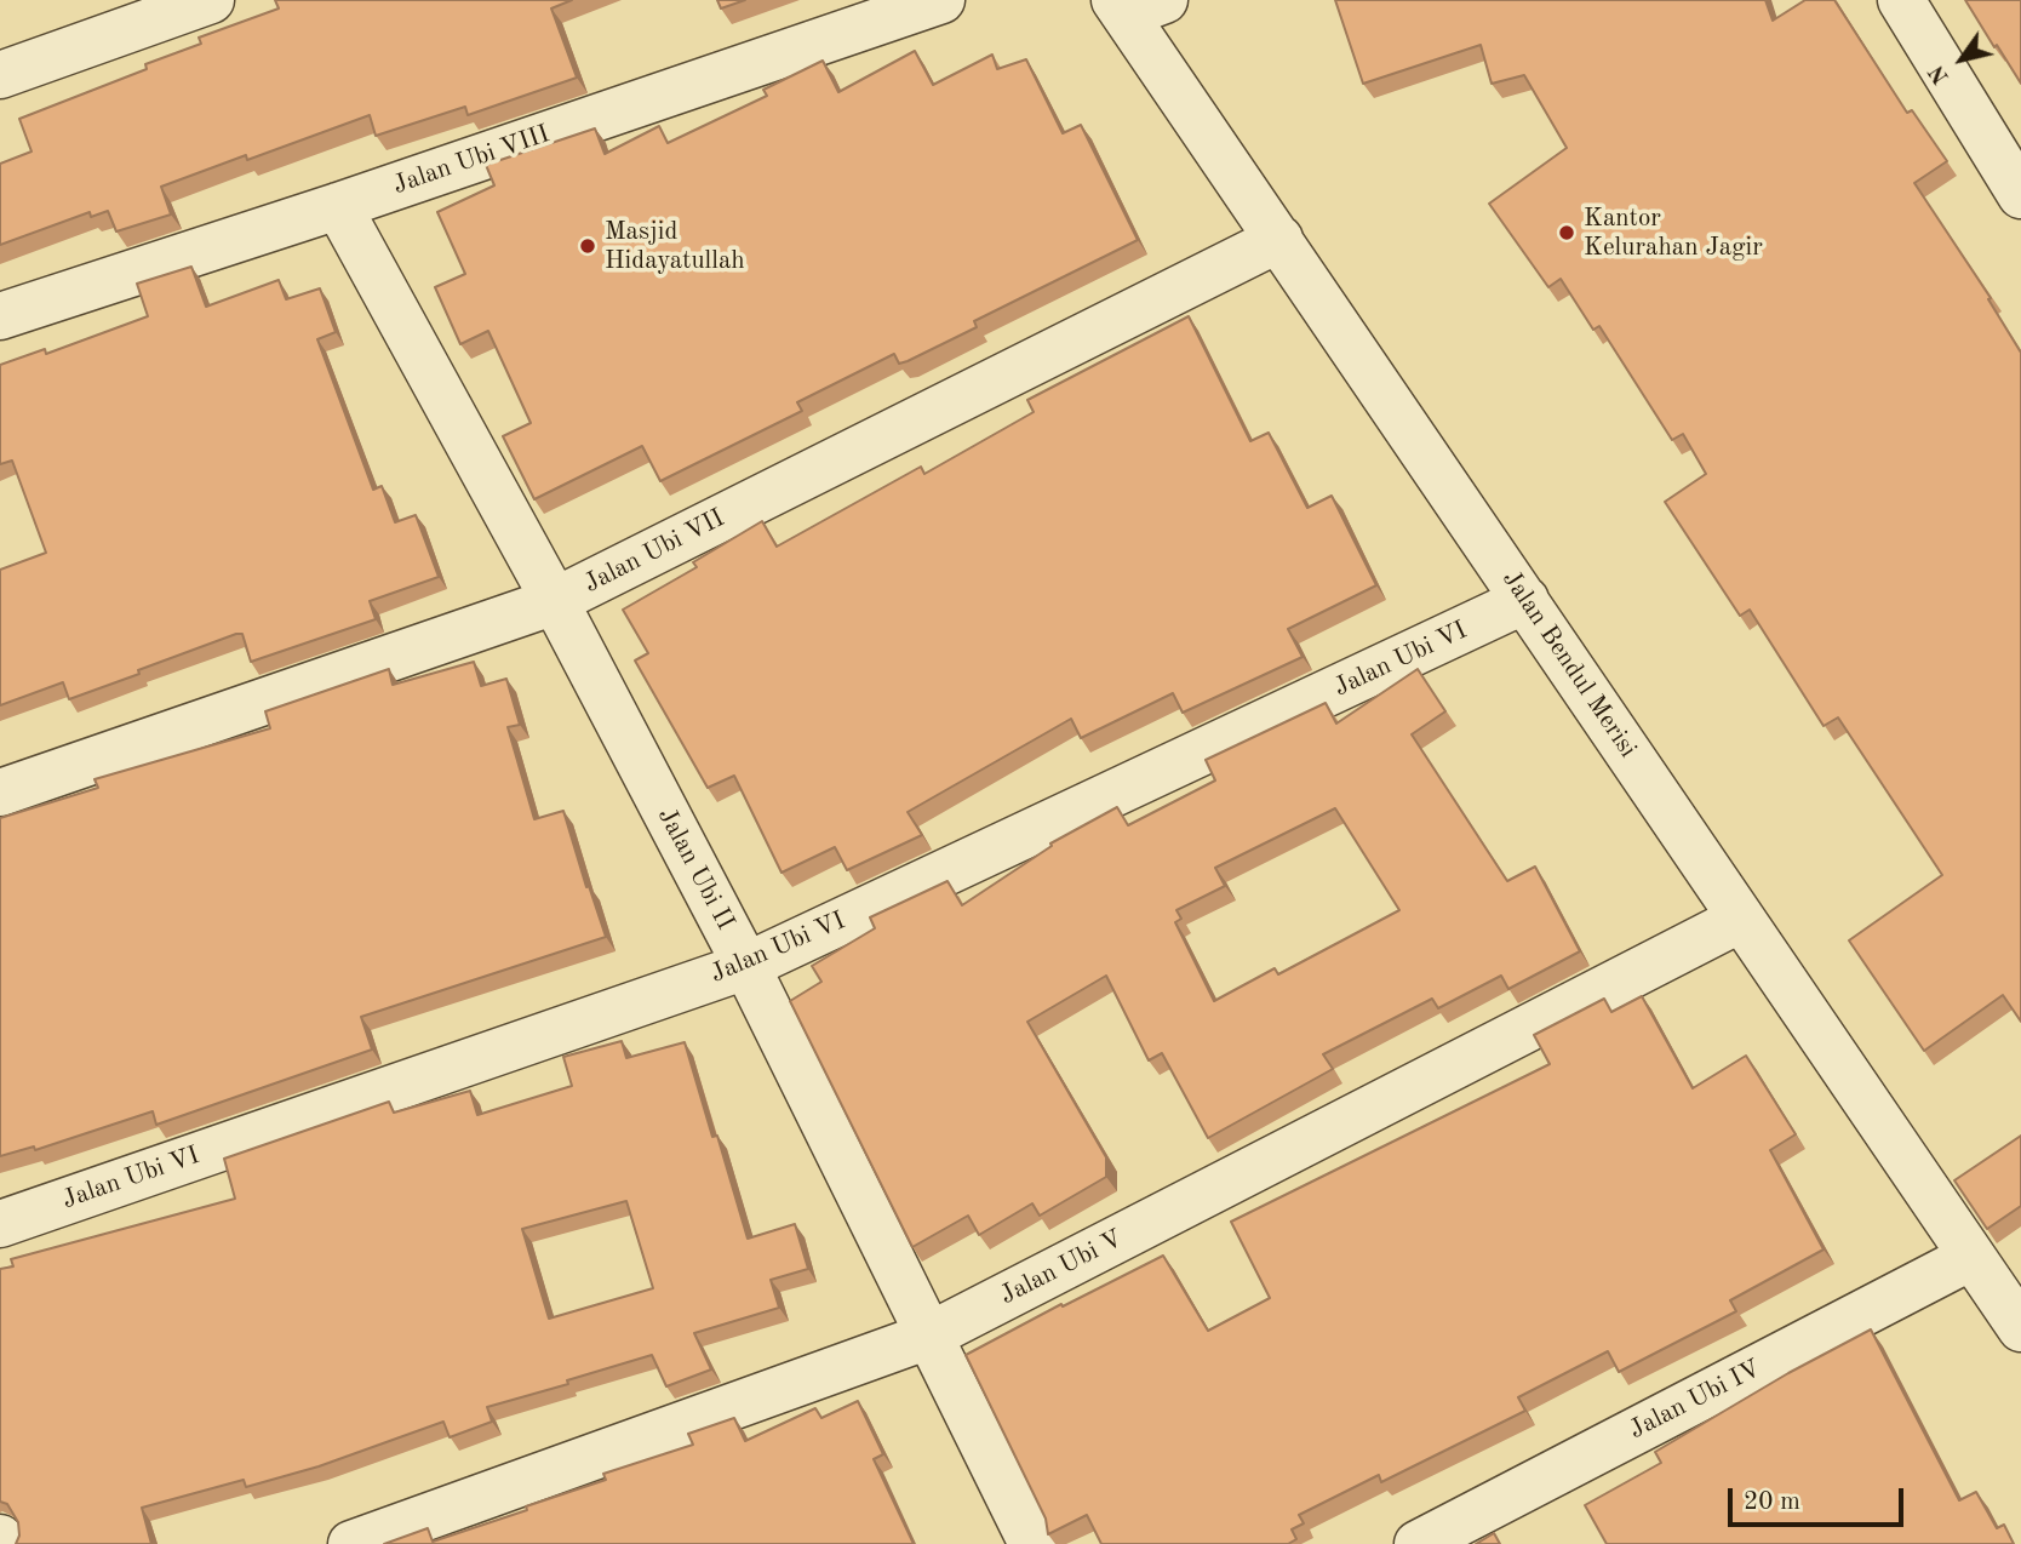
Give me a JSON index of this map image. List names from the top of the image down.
{
  "streets": {
    "street": [
      "Jalan Ubi VIII",
      "Jalan Ubi VII",
      "Jalan Ubi VI",
      "Jalan Bendul Merisi",
      "Jalan Ubi II",
      "Jalan Ubi V",
      "Jalan Ubi IV"
    ]
  },
  "crossings": [
    ["Jalan Ubi VIII", "Jalan Ubi II"],
    ["Jalan Ubi VII", "Jalan Bendul Merisi"],
    ["Jalan Ubi VII", "Jalan Ubi II"],
    ["Jalan Ubi VI", "Jalan Bendul Merisi"],
    ["Jalan Ubi VI", "Jalan Ubi II"],
    ["Jalan Bendul Merisi", "Jalan Ubi V"],
    ["Jalan Bendul Merisi", "Jalan Ubi IV"],
    ["Jalan Ubi II", "Jalan Ubi V"]
  ],
  "places": ["Kantor Kelurahan Jagir", "Masjid Hidayatullah"],
  "scale_bar": "20 m",
  "north": "bottom left"
}
